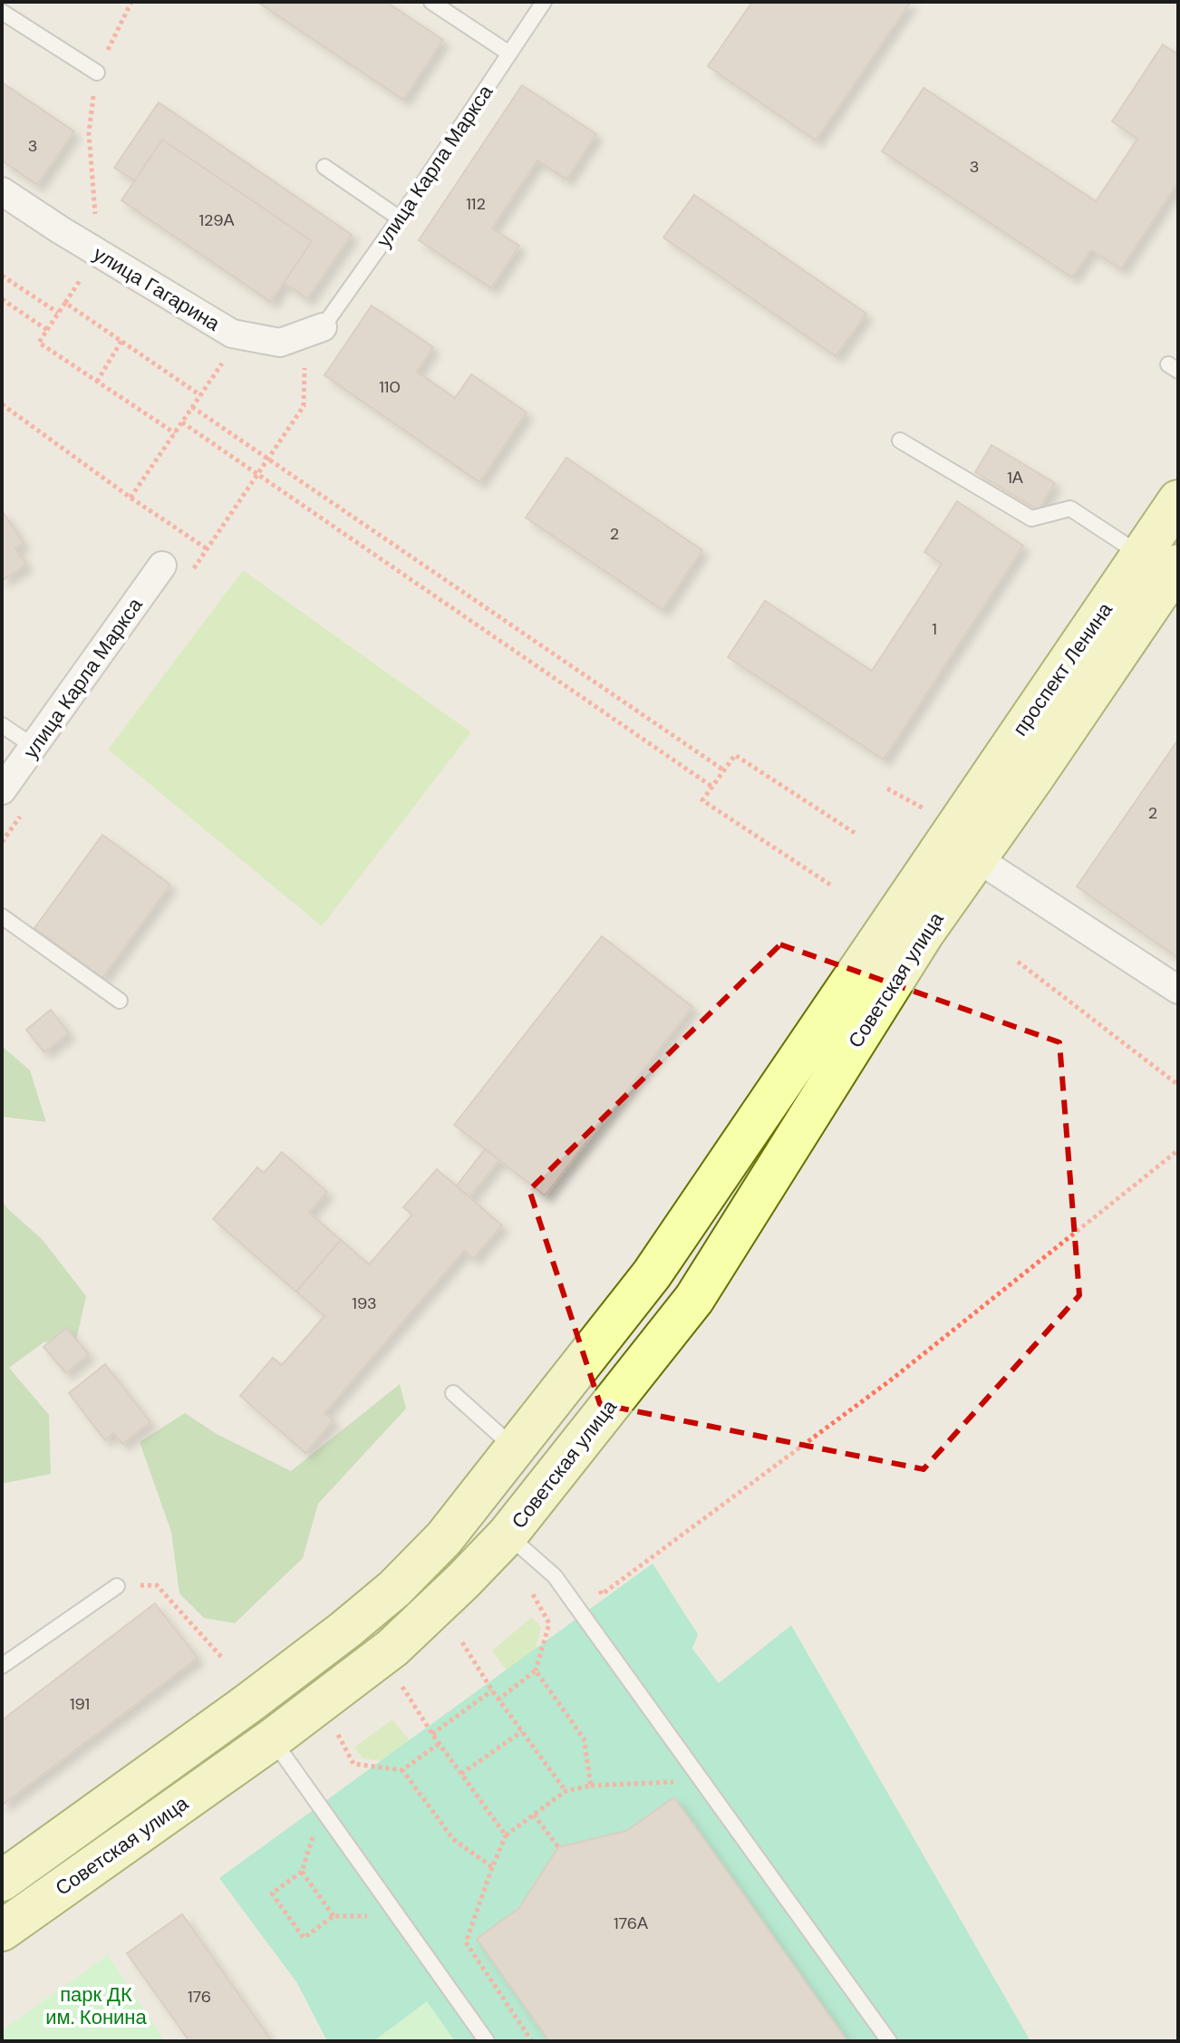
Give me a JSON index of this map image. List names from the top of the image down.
{
  "streets": {
    "main road": ["проспект Ленина", "Советская улица"],
    "street": ["улица Карла Маркса", "улица Гагарина"]
  },
  "crossings": [
    ["улица Карла Маркса", "улица Гагарина"],
    ["проспект Ленина", "Советская улица"]
  ],
  "parks": ["парк ДК им. Конина"],
  "house_numbers": [
    "3",
    "3",
    "112",
    "129А",
    "110",
    "1А",
    "2",
    "1",
    "2",
    "193",
    "191",
    "176А",
    "176"
  ]
}
